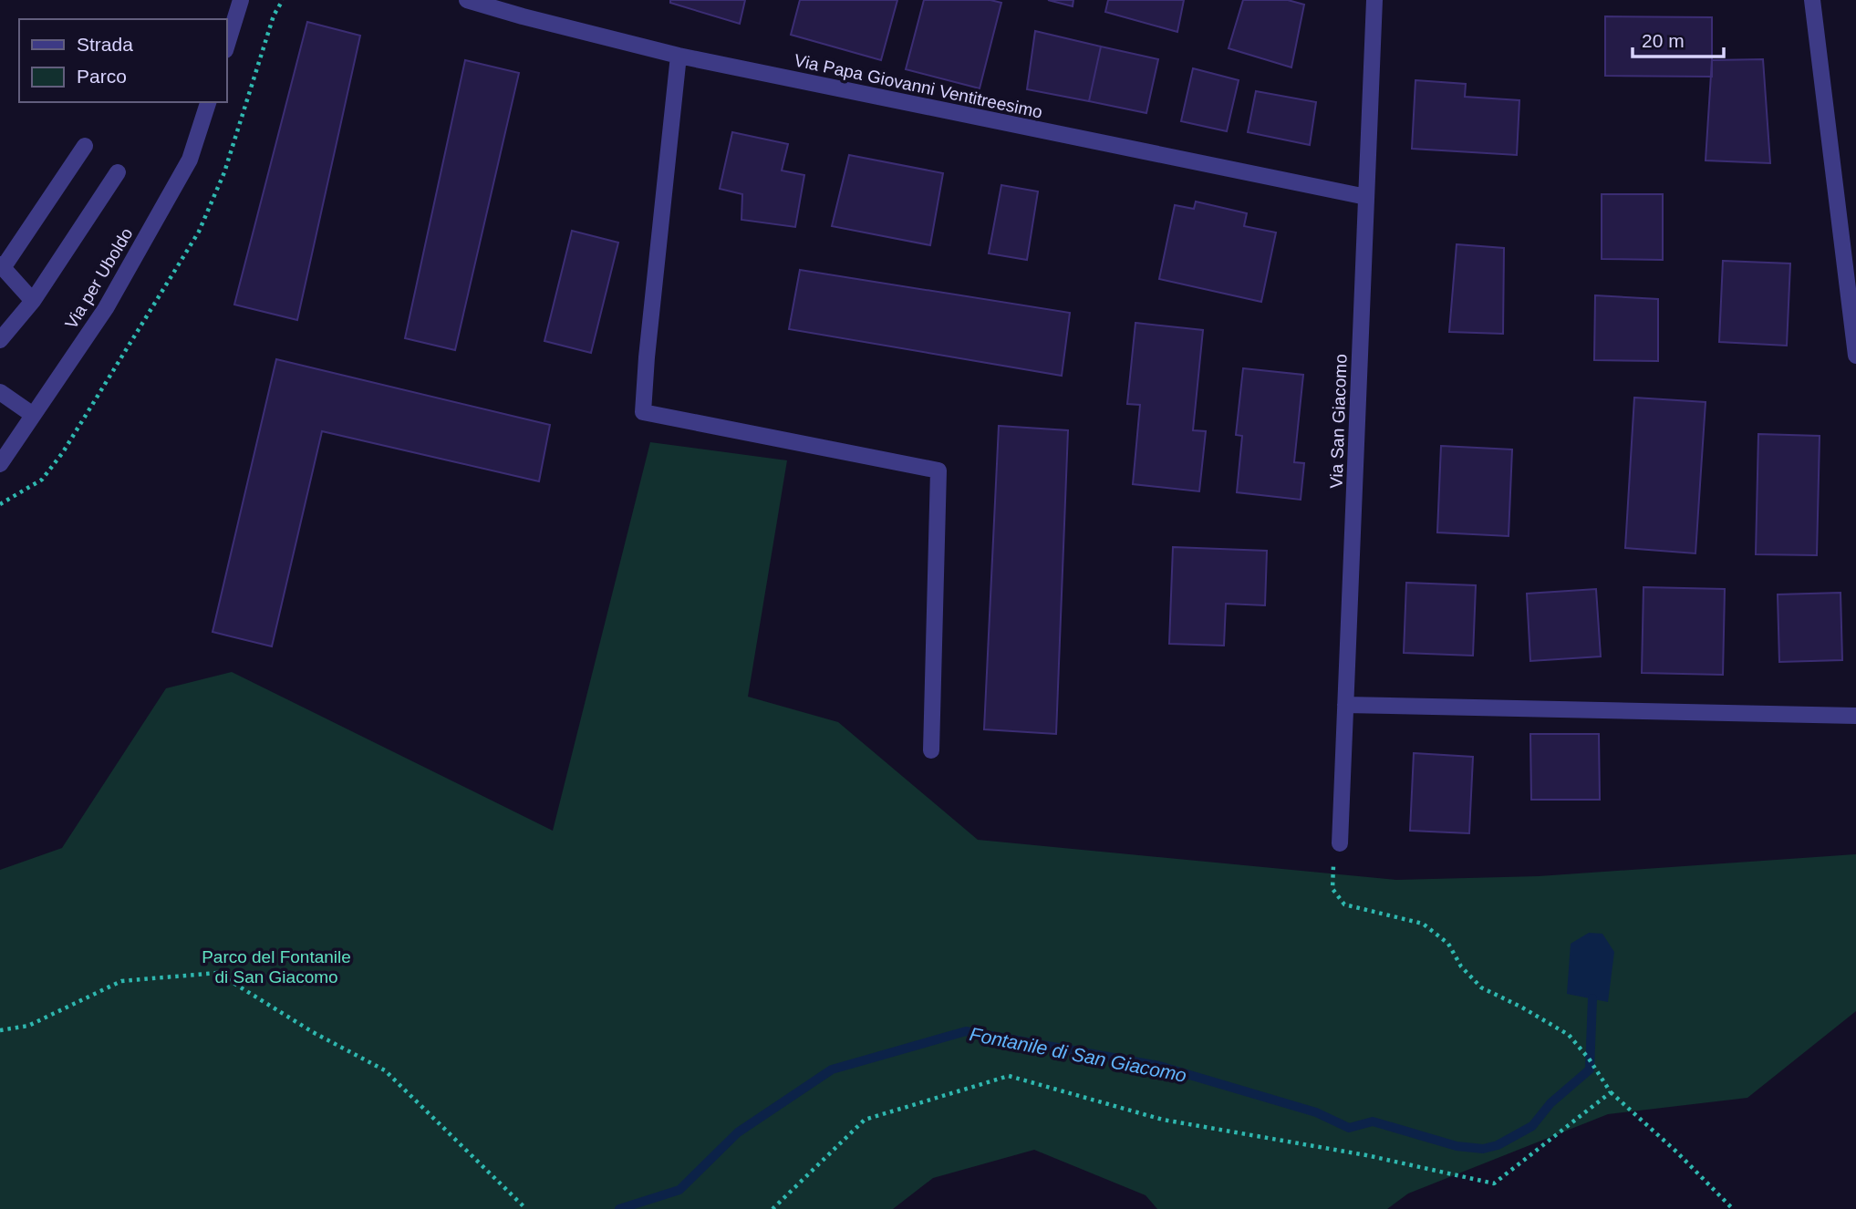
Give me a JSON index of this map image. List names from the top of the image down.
{
  "streets": {
    "street": ["Via Papa Giovanni Ventitreesimo", "Via per Uboldo", "Via San Giacomo"]
  },
  "crossings": [
    ["Via Papa Giovanni Ventitreesimo", "Via San Giacomo"]
  ],
  "water": ["Fontanile di San Giacomo"],
  "parks": ["Parco del Fontanile di San Giacomo"],
  "legend": ["Strada", "Parco"],
  "scale_bar": "20 m"
}
